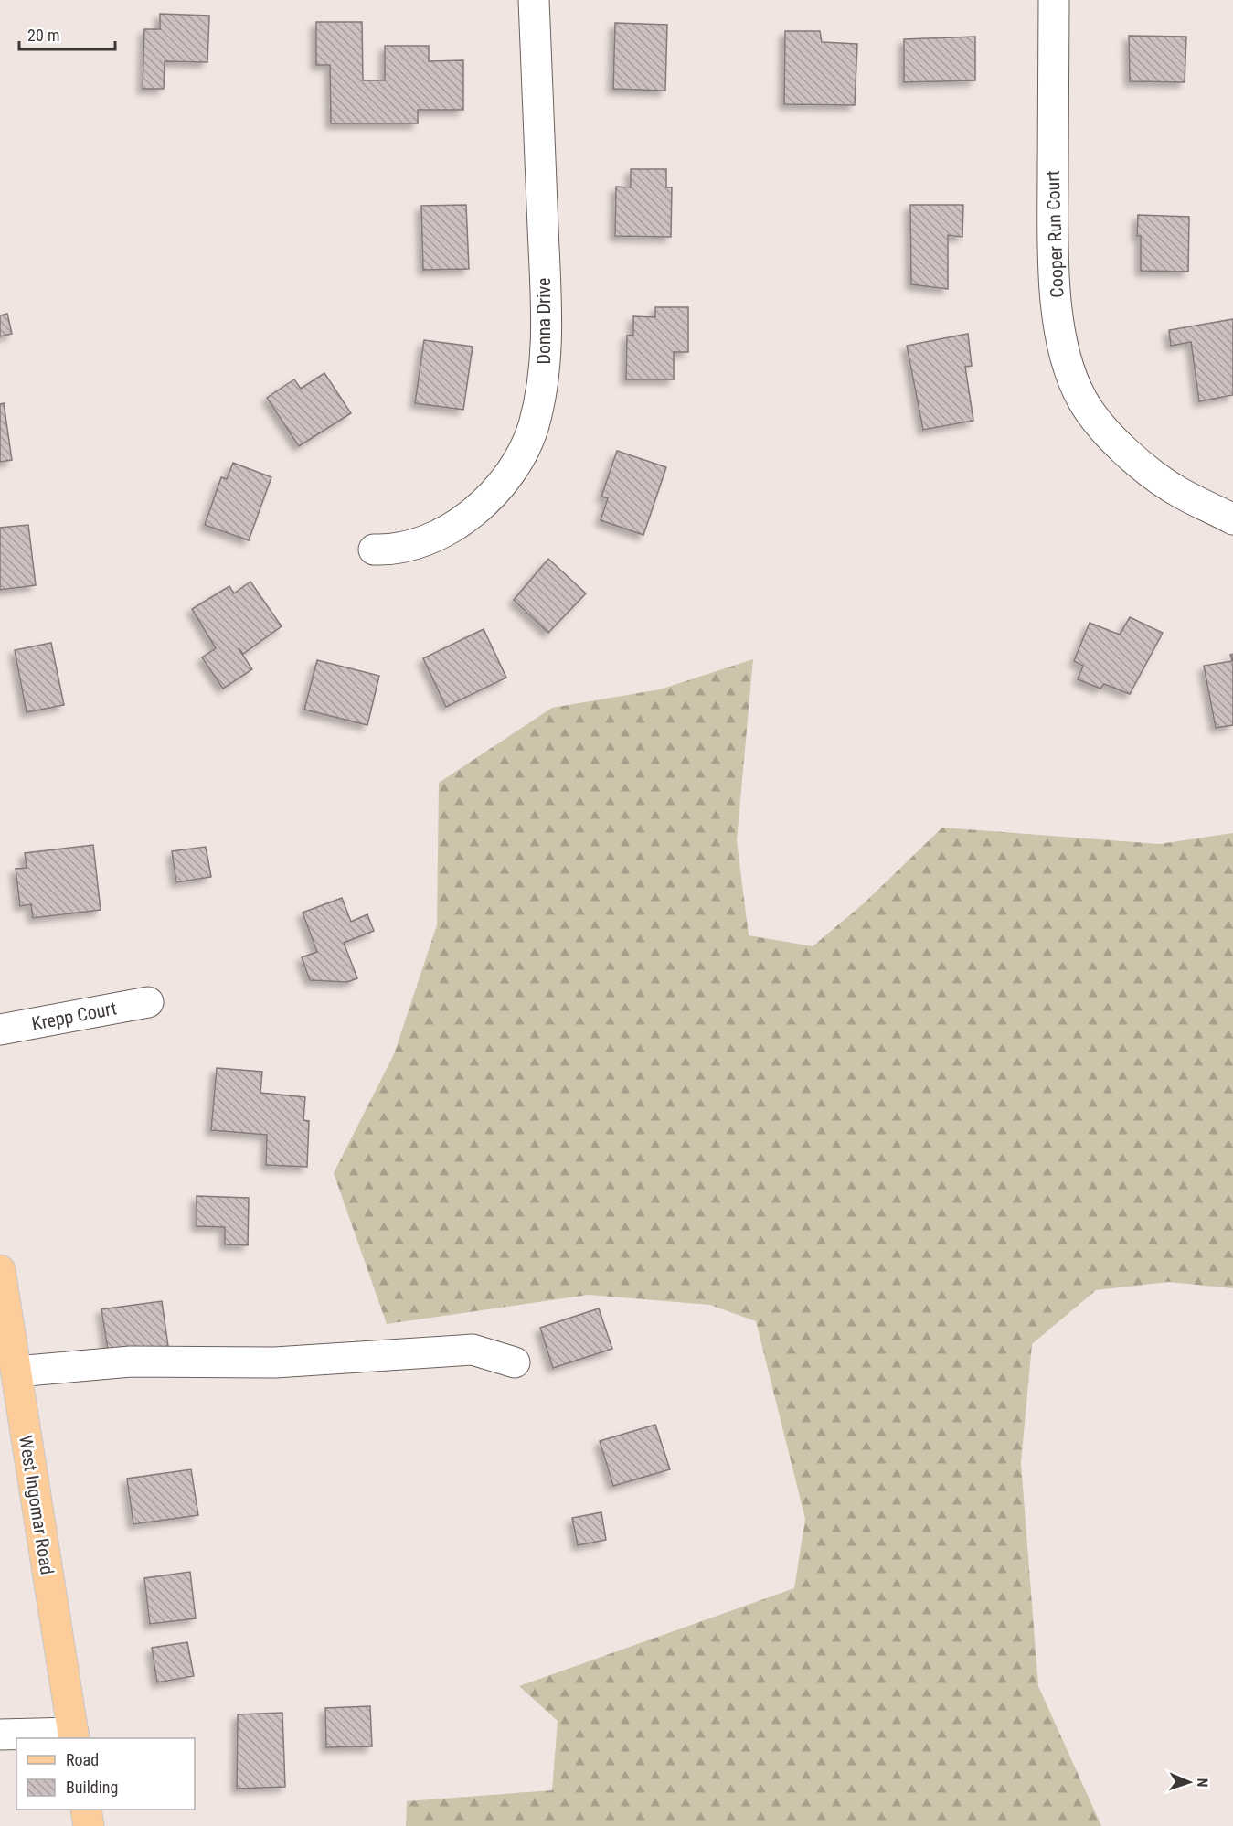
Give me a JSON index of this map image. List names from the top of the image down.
{
  "streets": {
    "main road": ["West Ingomar Road"],
    "street": ["Cooper Run Court", "Donna Drive", "Krepp Court"]
  },
  "legend": ["Road", "Building"],
  "scale_bar": "20 m",
  "north": "right"
}
